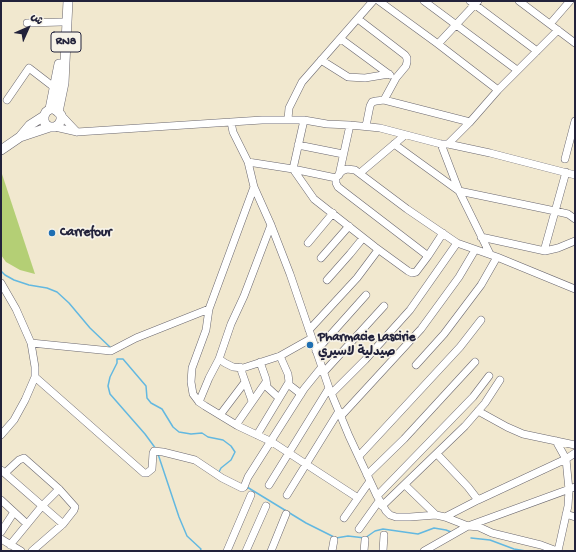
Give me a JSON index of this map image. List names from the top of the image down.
{
  "streets": {
    "main road": ["RN8"]
  },
  "places": ["Carrefour", "Pharmacie Lascirie صيدلية لاسيري"],
  "north": "top right"
}
